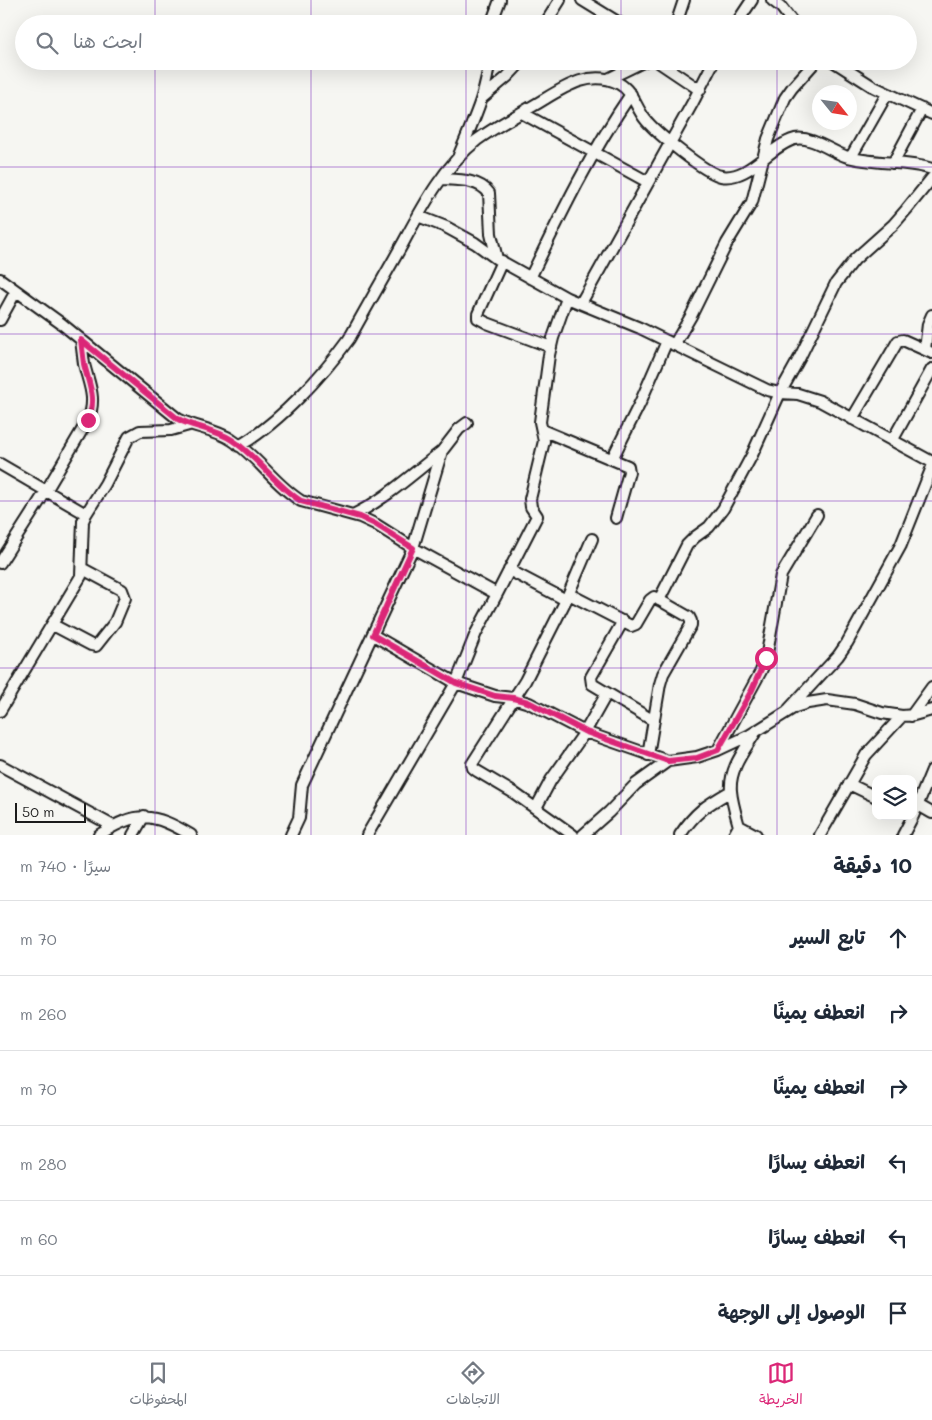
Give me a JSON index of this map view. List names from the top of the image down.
{
  "scale_bar": "50 m",
  "north": "bottom right",
  "page": {
    "search": "ابحث هنا",
    "scale": "50 m",
    "heading": ["10 دقيقة", "سيرًا · 740 m"],
    "list": [
      ["تابع السير", "70 m"],
      ["انعطف يمينًا", "260 m"],
      ["انعطف يمينًا", "70 m"],
      ["انعطف يسارًا", "280 m"],
      ["انعطف يسارًا", "60 m"],
      "الوصول إلى الوجهة"
    ],
    "nav": ["الخريطة", "الاتجاهات", "المحفوظات"]
  }
}
